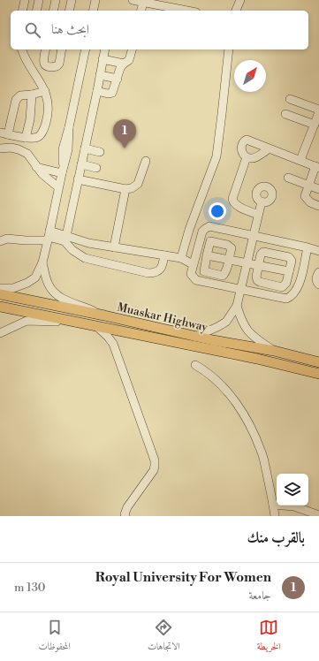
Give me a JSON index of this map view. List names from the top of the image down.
{
  "streets": {
    "main road": ["Muaskar Highway"]
  },
  "north": "top right",
  "page": {
    "search": "ابحث هنا",
    "pins": "1",
    "heading": "بالقرب منك",
    "list": [
      {
        "mark": "1",
        "name": "Royal University For Women",
        "note": "جامعة",
        "value": "130 m"
      }
    ],
    "nav": ["الخريطة", "الاتجاهات", "المحفوظات"]
  }
}
